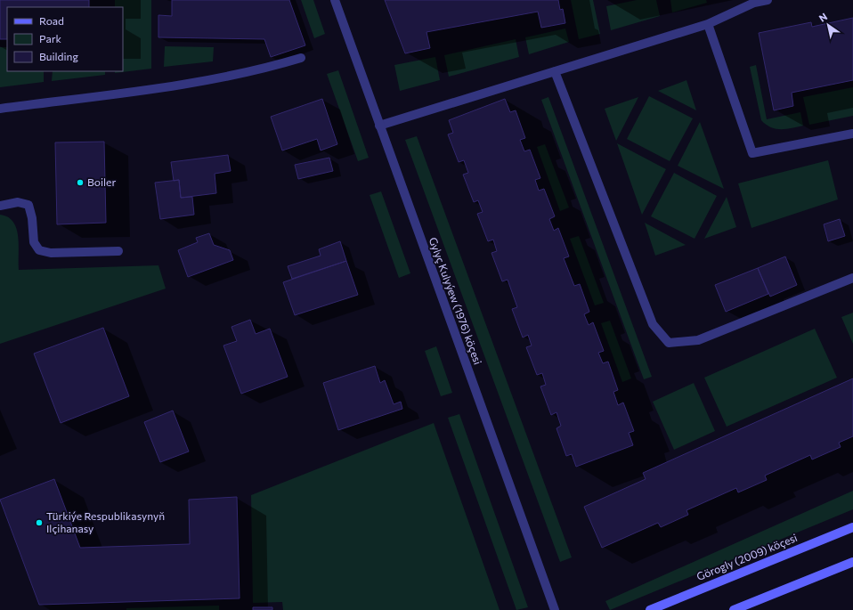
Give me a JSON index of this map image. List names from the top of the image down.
{
  "streets": {
    "street": ["Gylyç Kulyýew (1976) köçesi", "Görogly (2009) köçesi"]
  },
  "places": ["Boiler", "Türkiýe Respublikasynyň Ilçihanasy"],
  "legend": ["Road", "Park", "Building"],
  "north": "top left"
}
